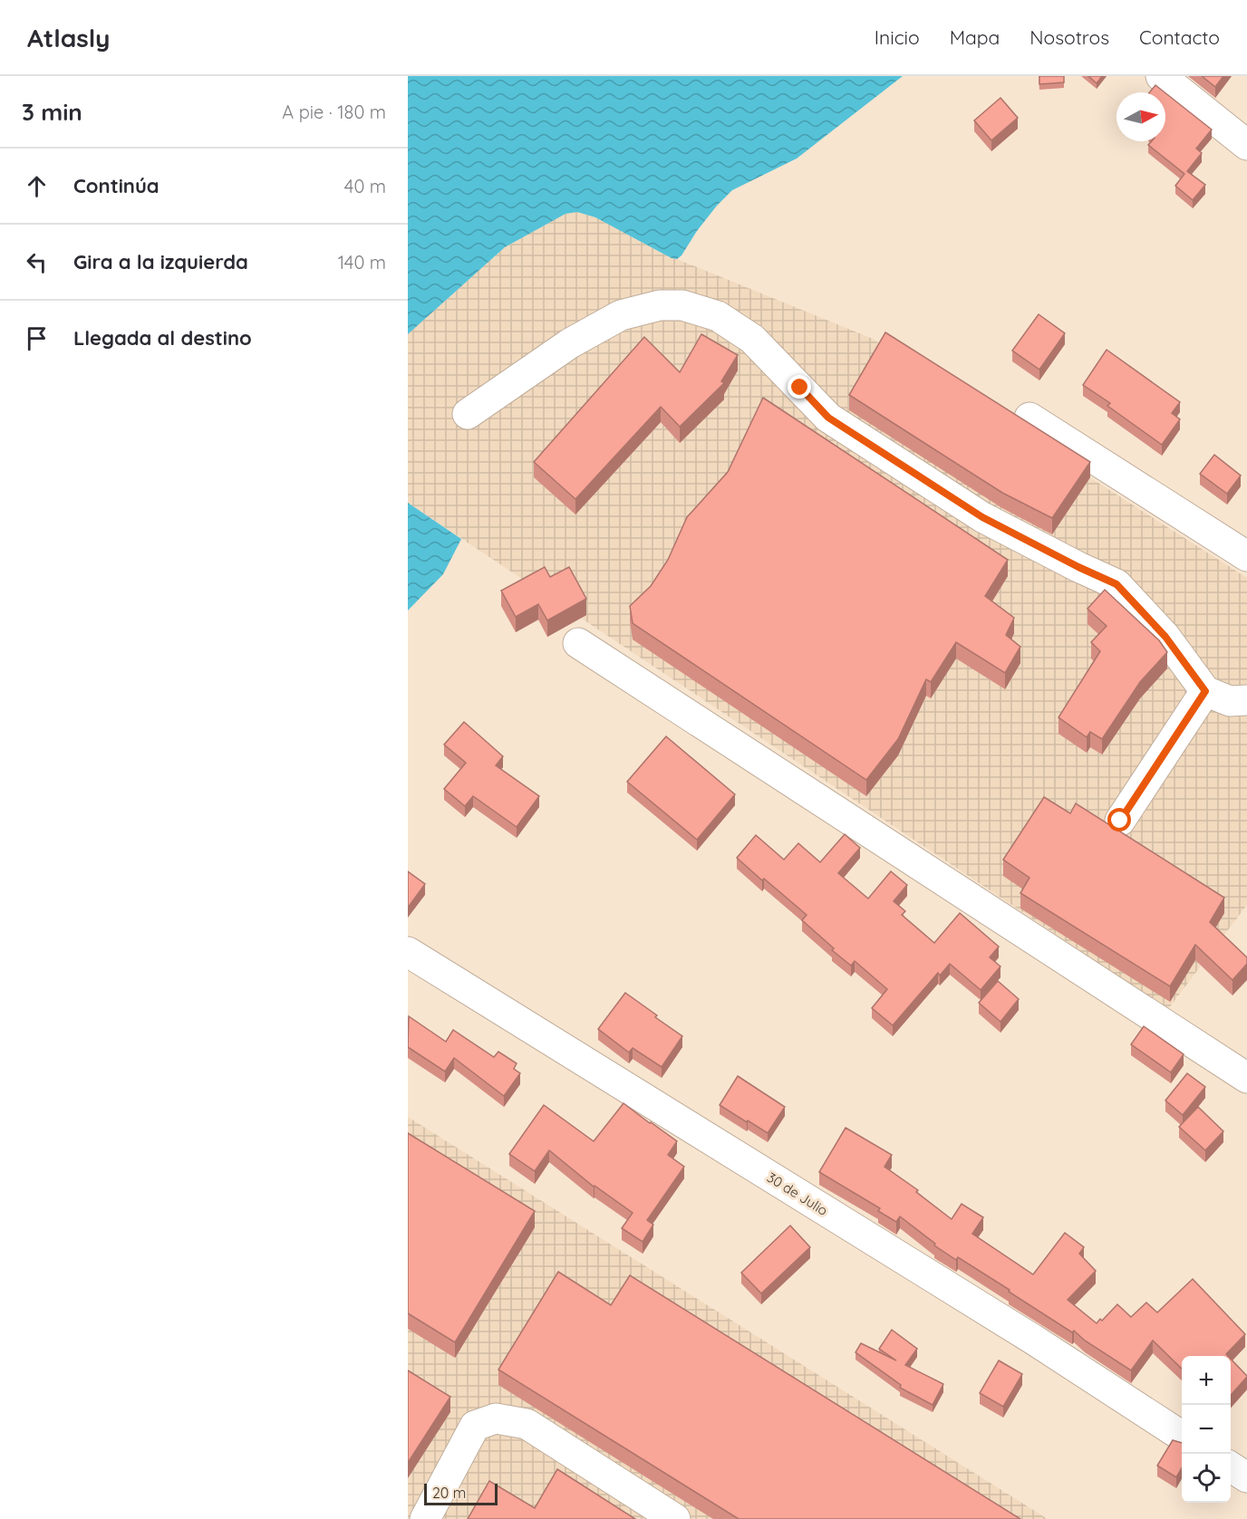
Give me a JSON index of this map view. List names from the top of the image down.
{
  "streets": {
    "street": ["30 de Julio"]
  },
  "scale_bar": "20 m",
  "north": "right",
  "page": {
    "header": "Atlasly",
    "nav": [
      "Inicio",
      "Mapa",
      "Nosotros",
      "Contacto"
    ],
    "heading": ["3 min", "A pie · 180 m"],
    "list": [
      ["Continúa", "40 m"],
      ["Gira a la izquierda", "140 m"],
      "Llegada al destino"
    ],
    "map_buttons": ["+", "−"],
    "scale": "20 m"
  }
}
